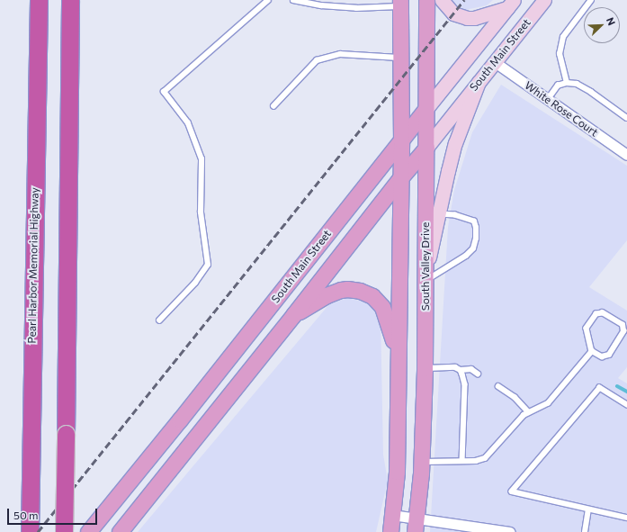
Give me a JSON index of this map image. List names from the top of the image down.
{
  "streets": {
    "highway": ["Pearl Harbor Memorial Highway"],
    "main road": ["South Main Street", "South Valley Drive"],
    "street": ["White Rose Court"]
  },
  "crossings": [
    ["South Main Street", "White Rose Court"],
    ["South Main Street", "South Valley Drive"]
  ],
  "scale_bar": "50 m",
  "north": "top right"
}
